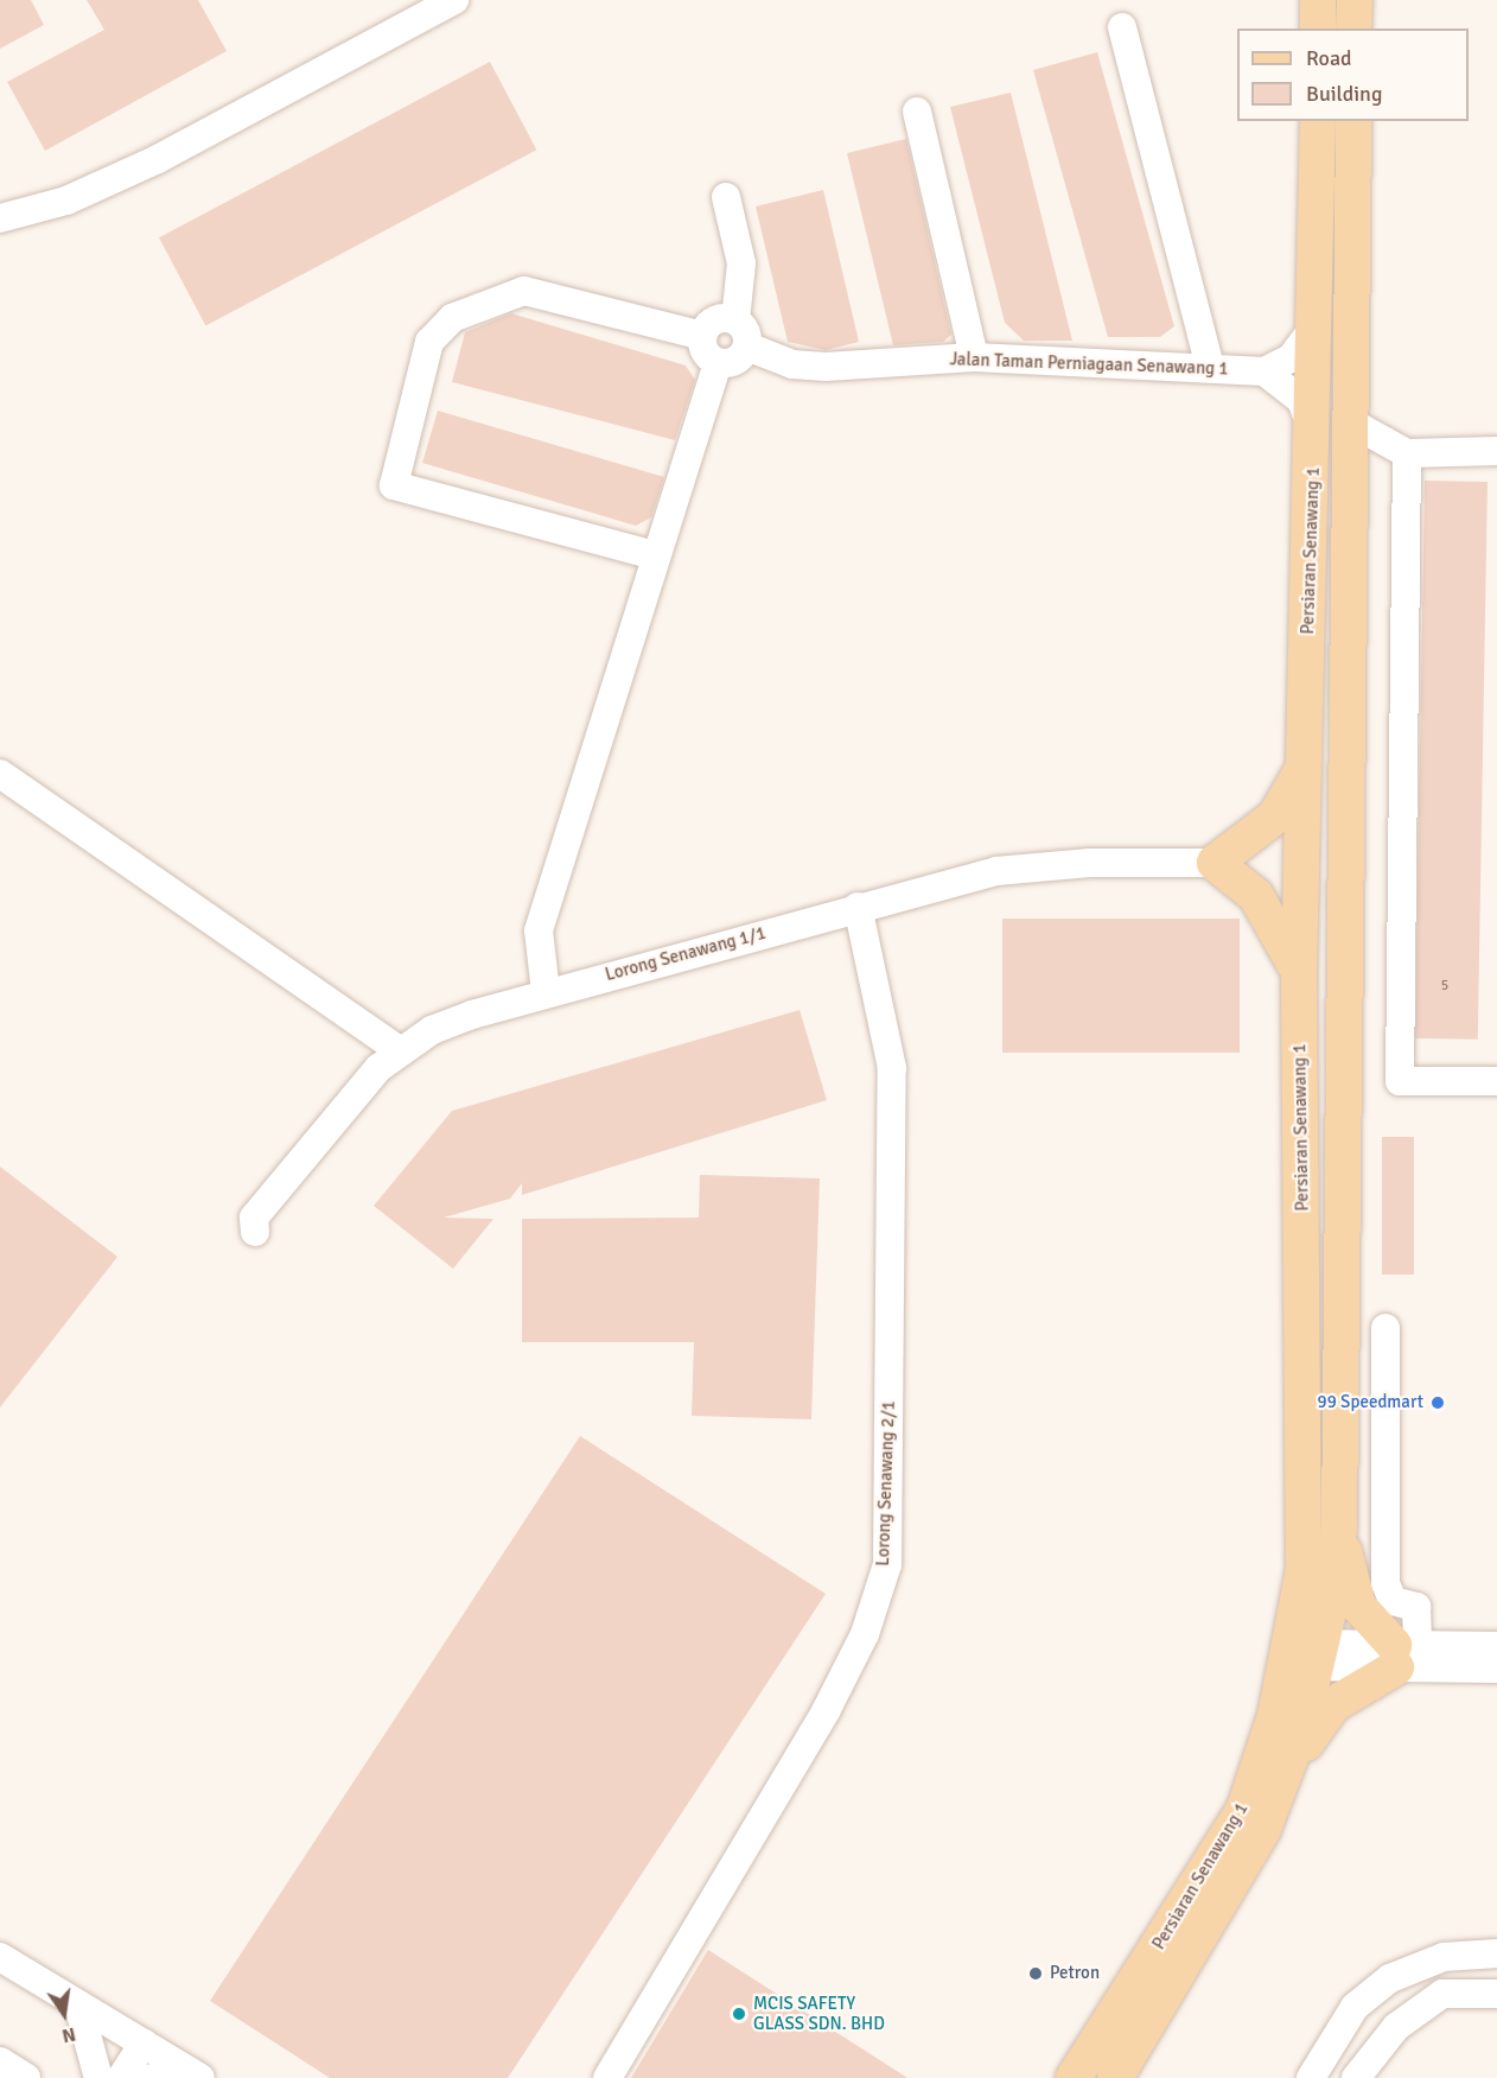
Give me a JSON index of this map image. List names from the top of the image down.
{
  "streets": {
    "main road": ["Persiaran Senawang 1"],
    "street": ["Jalan Taman Perniagaan Senawang 1", "Lorong Senawang 1/1", "Lorong Senawang 2/1"]
  },
  "crossings": [
    ["Lorong Senawang 1/1", "Lorong Senawang 2/1"]
  ],
  "places": ["99 Speedmart", "Petron", "MCIS SAFETY GLASS SDN. BHD"],
  "house_numbers": ["5"],
  "legend": ["Road", "Building"],
  "north": "bottom"
}
